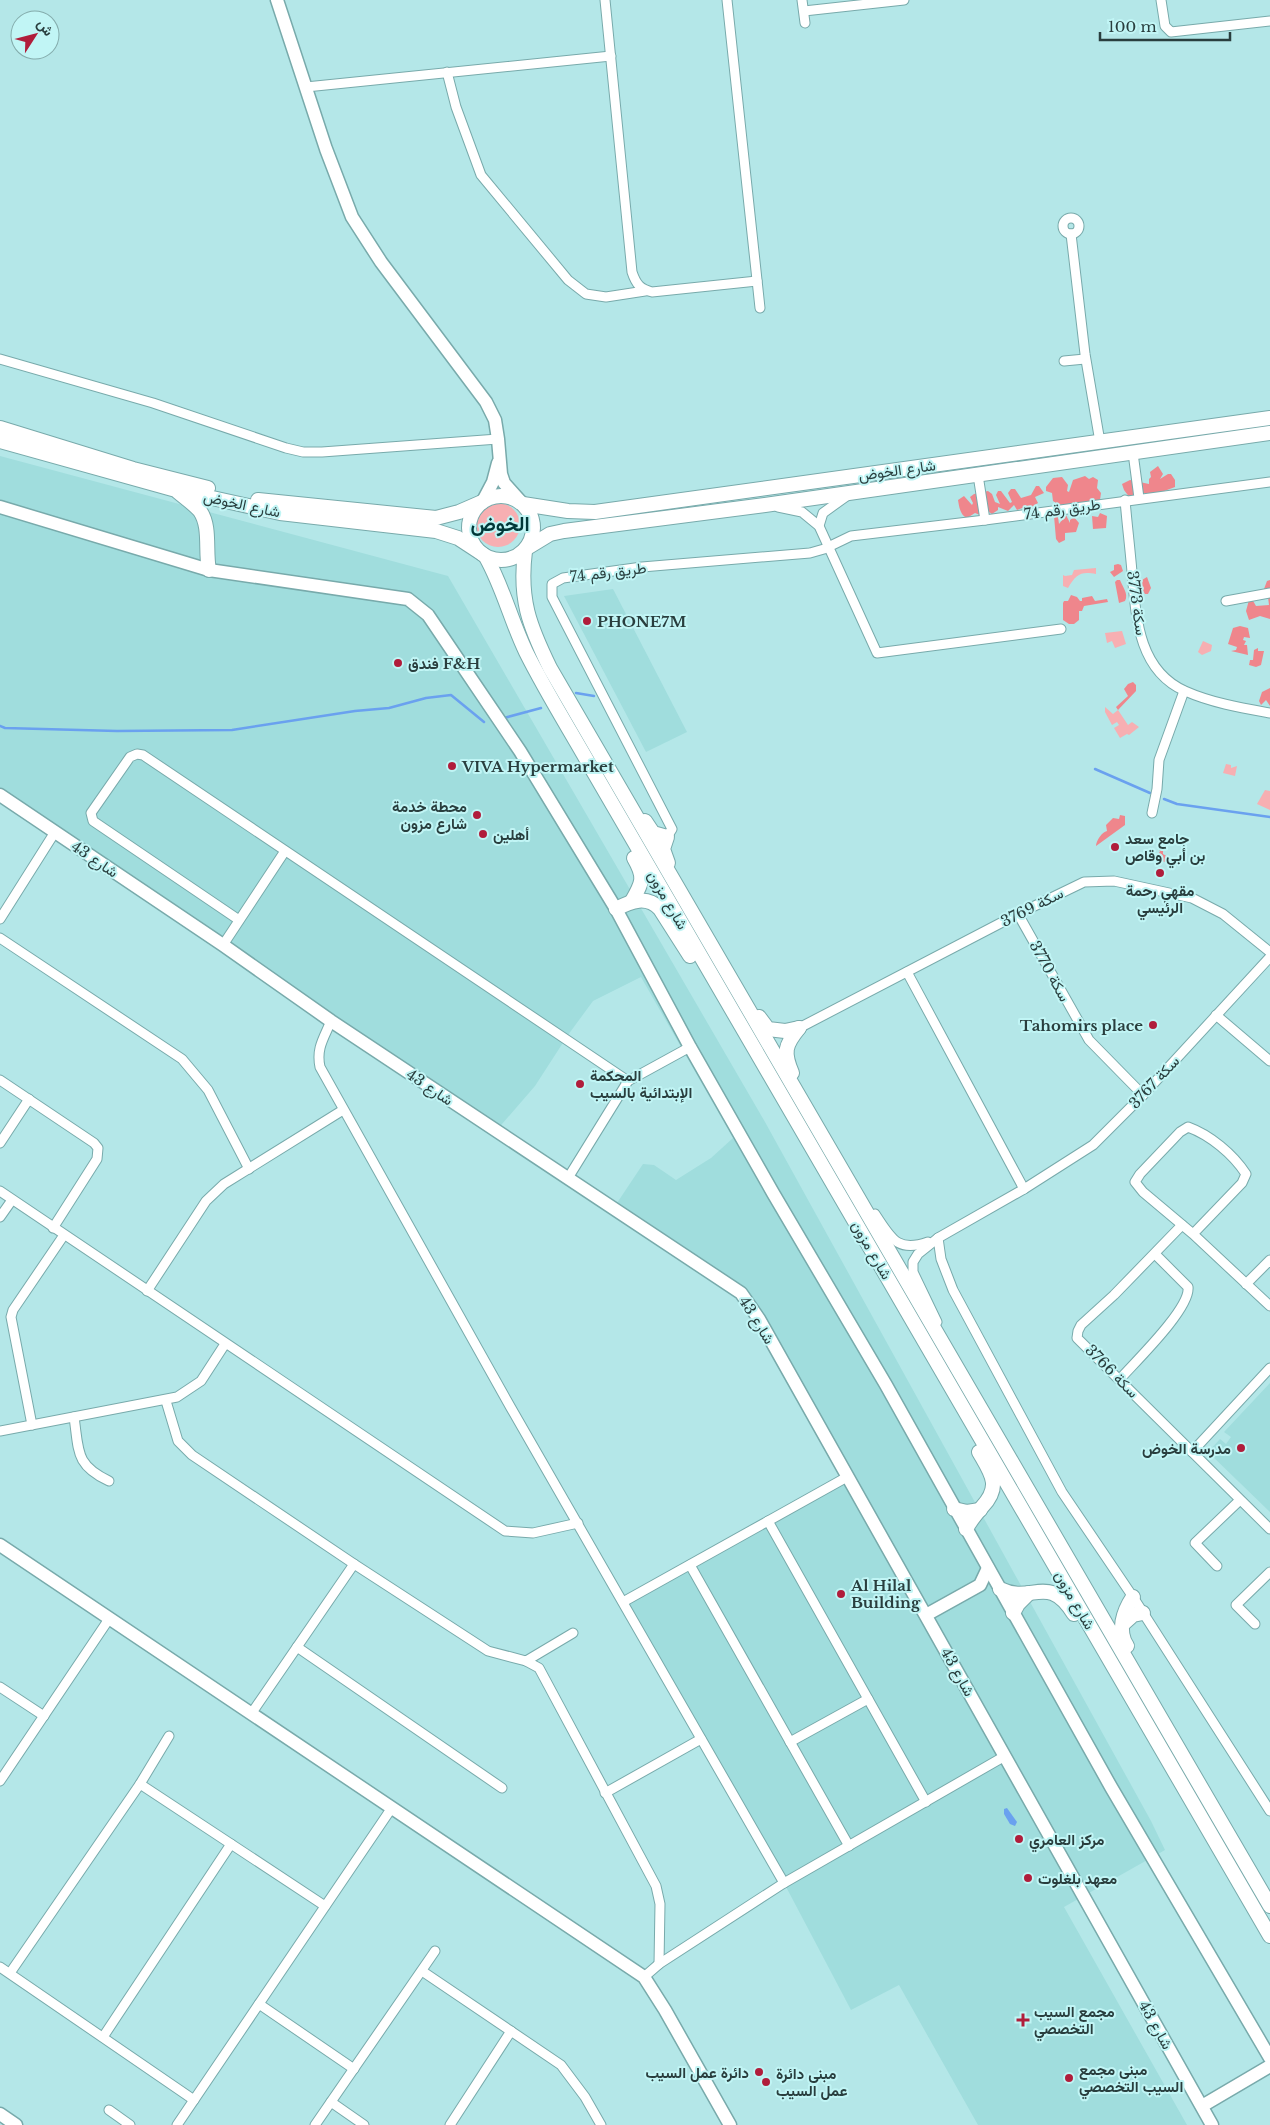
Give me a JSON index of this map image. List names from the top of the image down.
{
  "streets": {
    "main road": ["شارع الخوض", "شارع مزون"],
    "street": [
      "طريق رقم 74",
      "سكة 3773",
      "شارع 43",
      "سكة 3769",
      "سكة 3770",
      "سكة 3767",
      "سكة 3766"
    ]
  },
  "crossings": [
    ["شارع الخوض", "شارع مزون"],
    ["طريق رقم 74", "سكة 3773"],
    ["سكة 3769", "سكة 3770"],
    ["سكة 3770", "سكة 3767"]
  ],
  "districts": ["الخوض"],
  "places": {
    "other": [
      "PHONE7M",
      "فندق F&H",
      "VIVA Hypermarket",
      "محطة خدمة شارع مزون",
      "أهلين",
      "جامع سعد بن أبي وقاص",
      "مقهي رحمة الرئيسي",
      "Tahomirs place",
      "المحكمة الإبتدائية بالسيب",
      "مدرسة الخوض",
      "Al Hilal Building",
      "مركز العامري",
      "معهد بلغلوت",
      "دائرة عمل السيب",
      "مبنى مجمع السيب التخصصي",
      "مبنى دائرة عمل السيب"
    ],
    "health": ["مجمع السيب التخصصي"]
  },
  "scale_bar": "100 m",
  "north": "top right"
}
